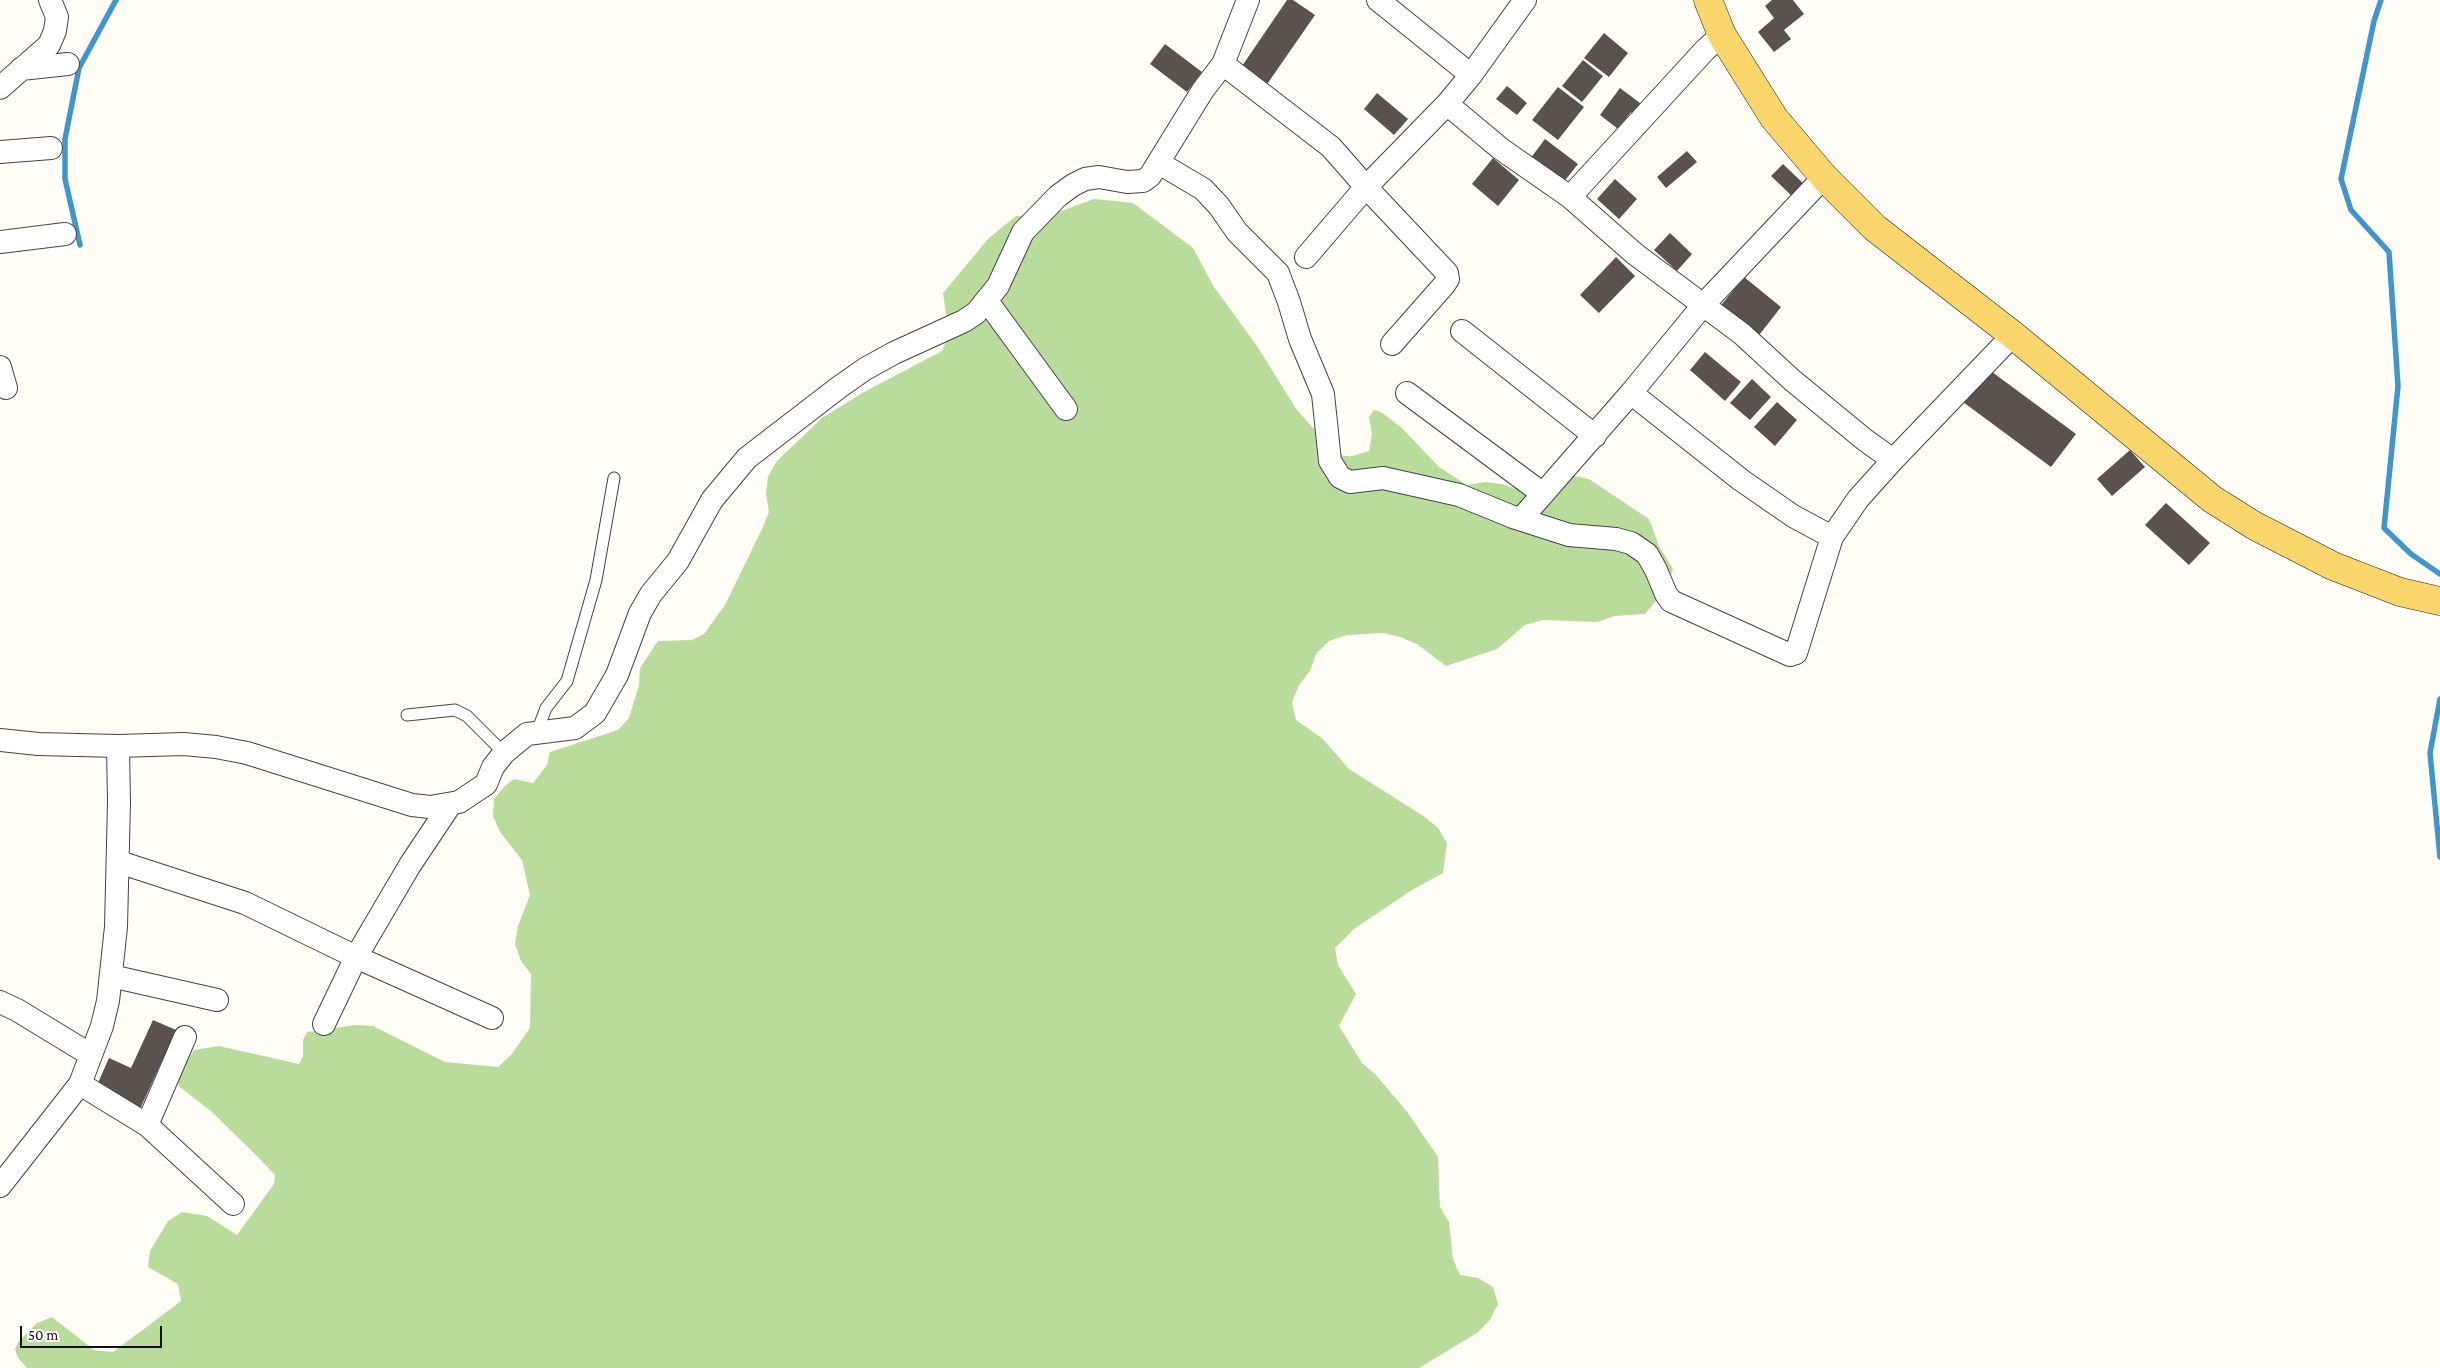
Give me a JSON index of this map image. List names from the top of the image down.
{
  "scale_bar": "50 m"
}
